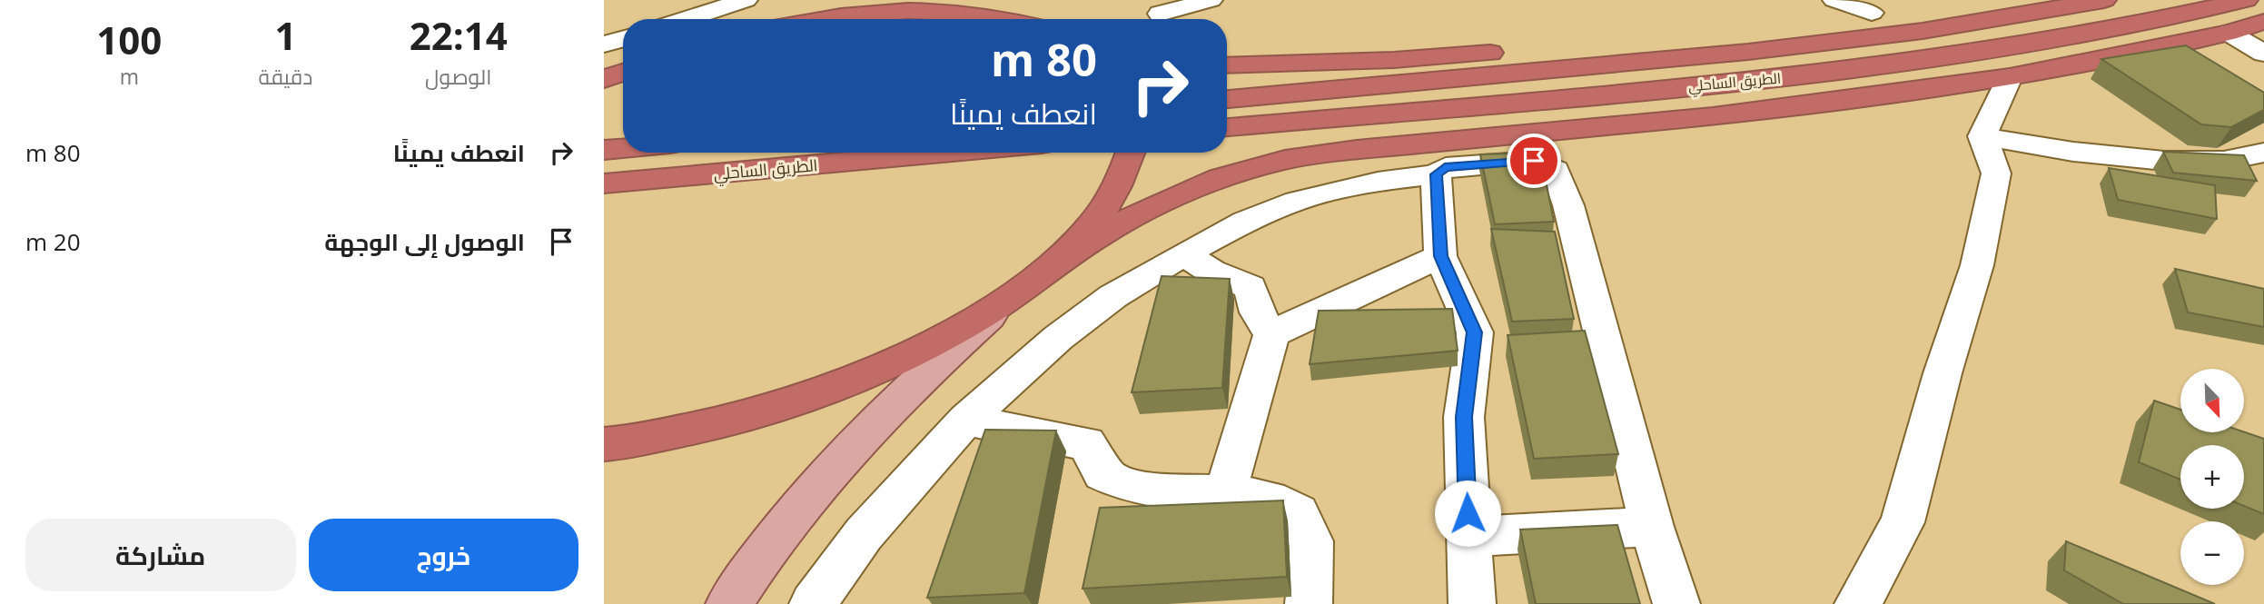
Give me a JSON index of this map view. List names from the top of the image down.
{
  "streets": {
    "highway": ["الطريق الساحلي"]
  },
  "north": "bottom right",
  "page": {
    "eta": [
      "22:14",
      "الوصول",
      "1",
      "دقيقة",
      "100",
      "m"
    ],
    "turn": ["80 m", "انعطف يمينًا"],
    "list": [
      {
        "name": "انعطف يمينًا",
        "value": "80 m"
      },
      {
        "name": "الوصول إلى الوجهة",
        "value": "20 m"
      }
    ],
    "map_buttons": ["+", "−"],
    "buttons": ["خروج", "مشاركة"]
  }
}
